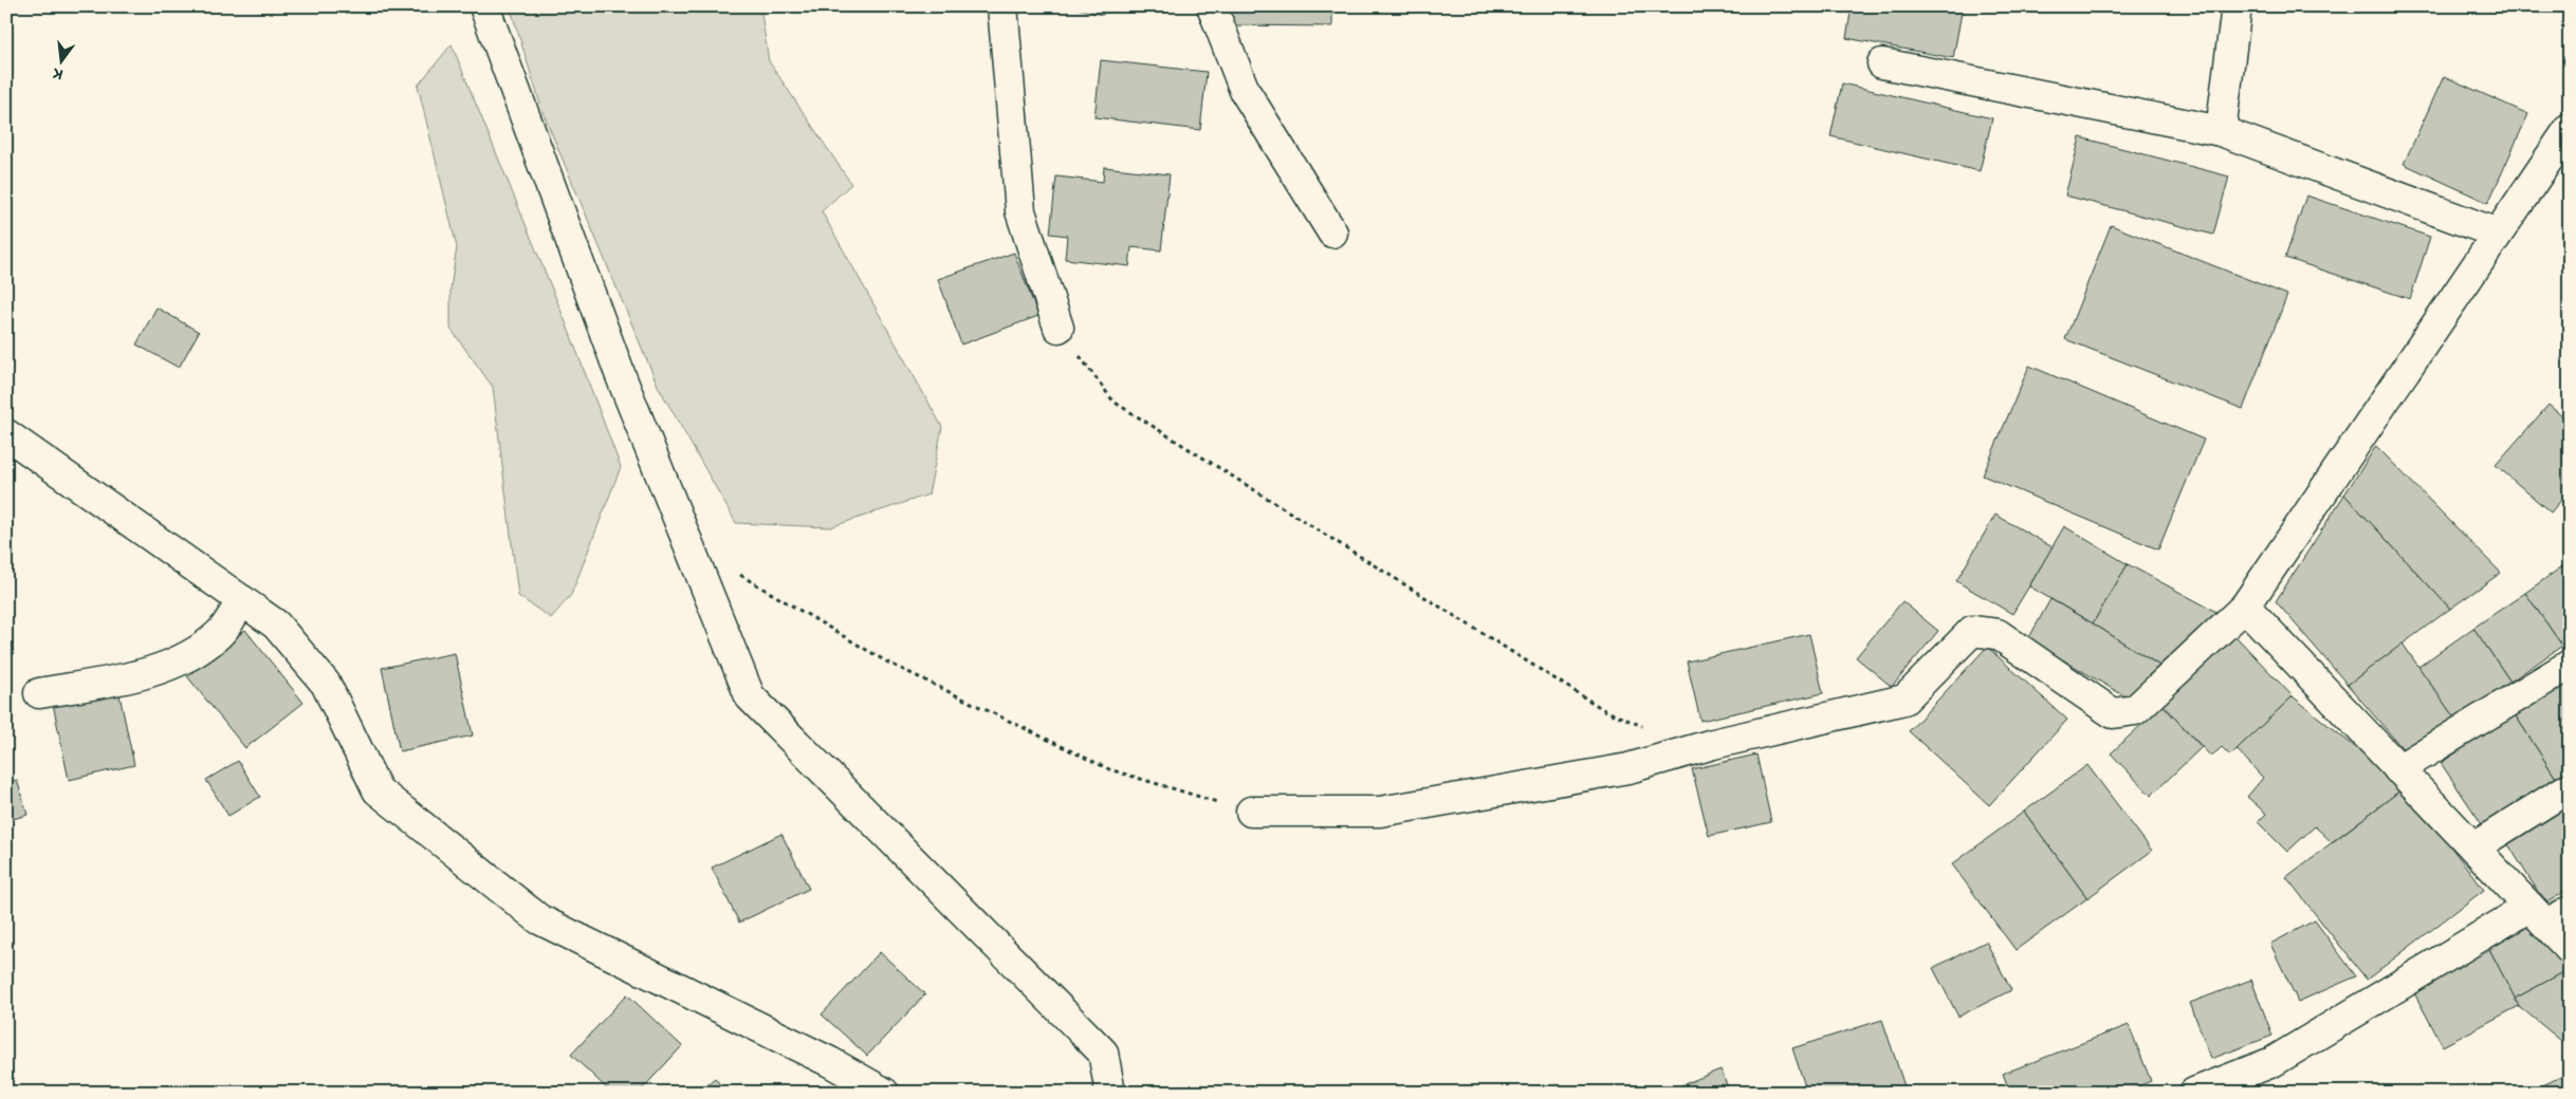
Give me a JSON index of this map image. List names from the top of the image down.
{
  "north": "bottom"
}
